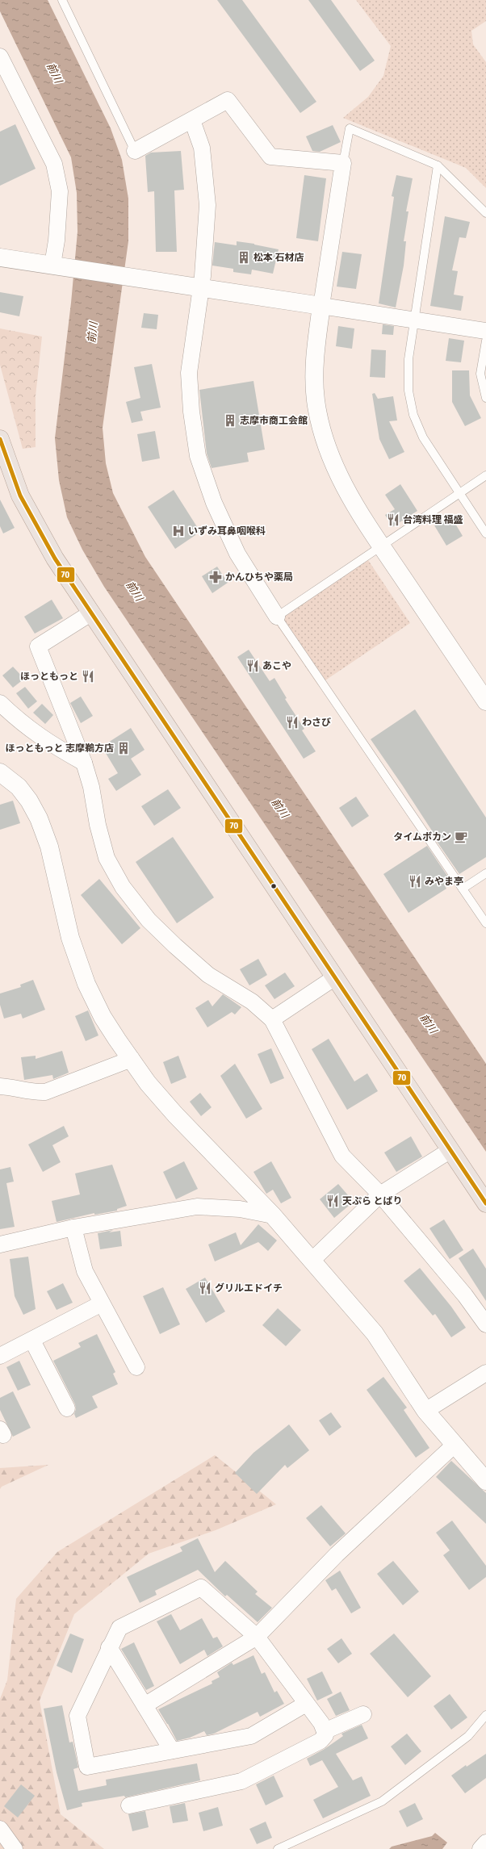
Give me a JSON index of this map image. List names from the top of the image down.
{
  "water": ["前川"],
  "places": {
    "building": ["松本 石材店", "志摩市商工会館", "ほっともっと 志摩鵜方店"],
    "restaurant": [
      "台湾料理 福盛",
      "あこや",
      "ほっともっと",
      "わさび",
      "みやま亭",
      "天ぷら とばり",
      "グリルエドイチ"
    ],
    "hospital": ["いずみ耳鼻咽喉科"],
    "pharmacy": ["かんひちや薬局"],
    "cafe": ["タイムボカン"]
  },
  "lines": ["transit line 70"]
}
